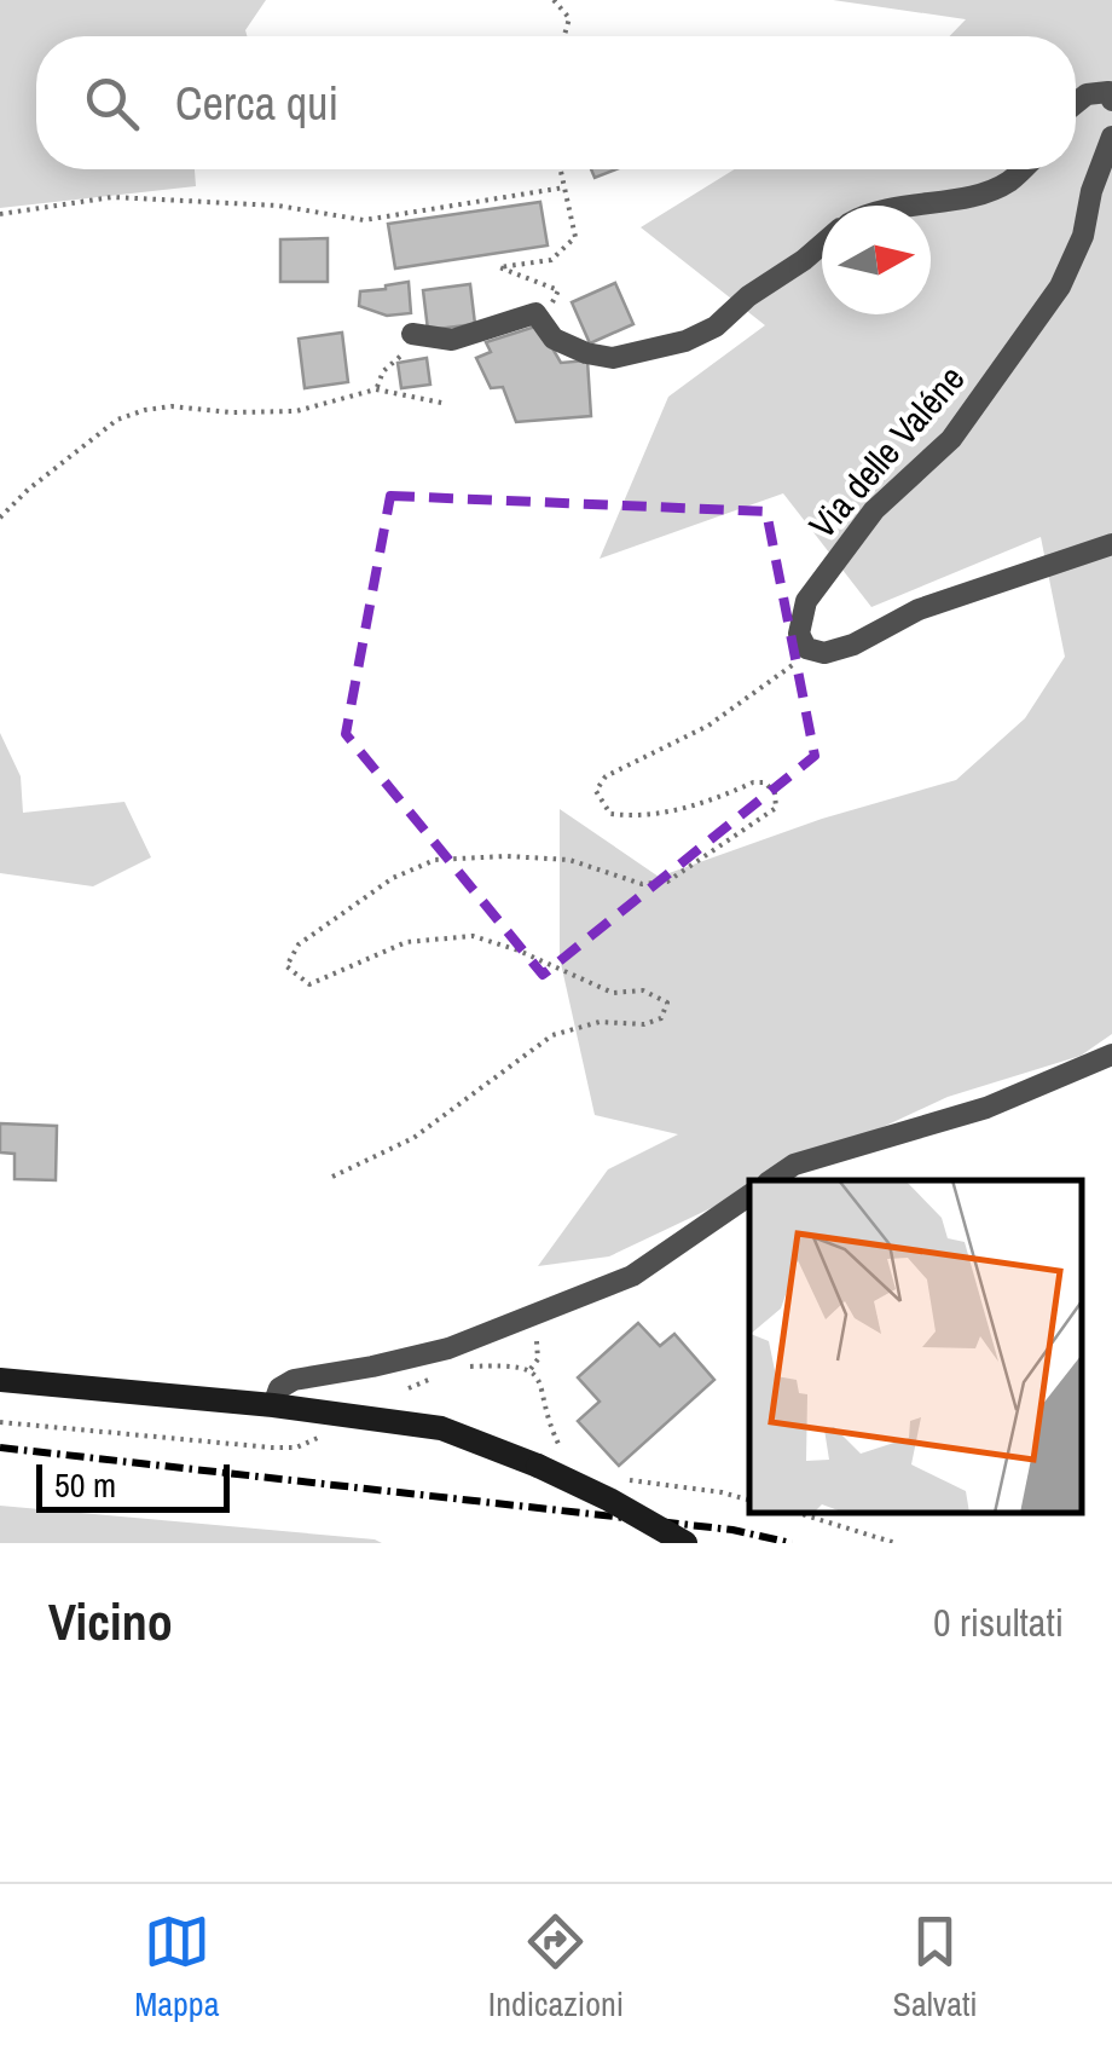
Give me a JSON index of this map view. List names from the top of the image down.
{
  "streets": {
    "street": ["Via delle Valéne"]
  },
  "scale_bar": "50 m",
  "north": "right",
  "page": {
    "search": "Cerca qui",
    "scale": "50 m",
    "heading": ["Vicino", "0 risultati"],
    "nav": ["Mappa", "Indicazioni", "Salvati"]
  }
}
